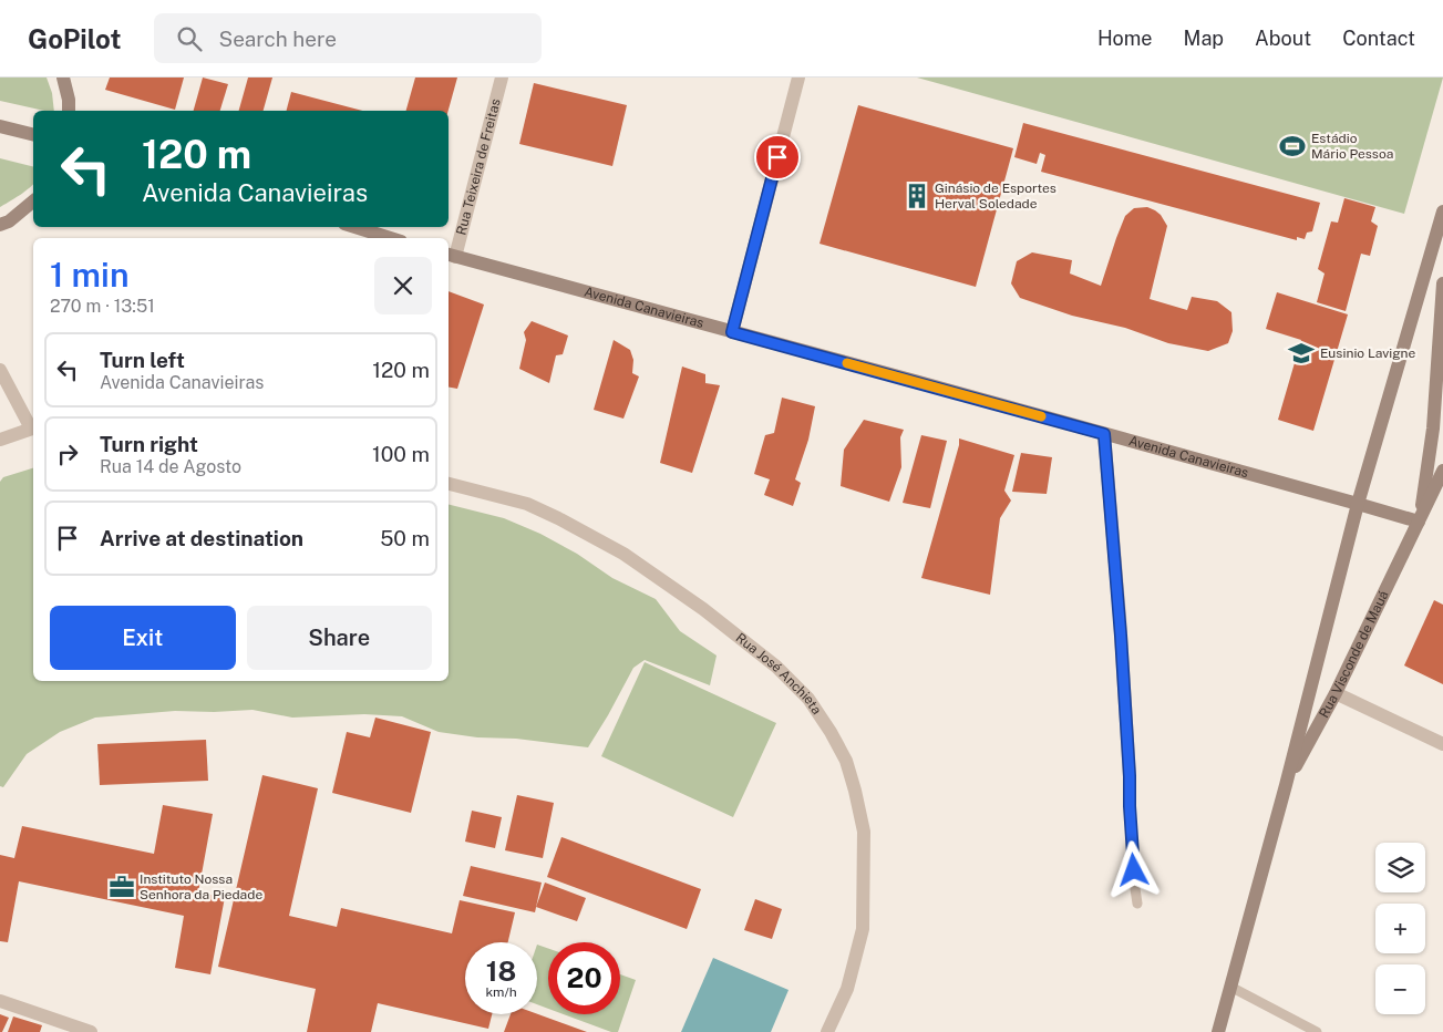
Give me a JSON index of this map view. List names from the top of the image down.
{
  "streets": {
    "main road": ["Avenida Canavieiras", "Rua Visconde de Mauá"],
    "street": ["Rua Teixeira de Freitas", "Rua José Anchieta"]
  },
  "crossings": [
    ["Rua Teixeira de Freitas", "Avenida Canavieiras"],
    ["Avenida Canavieiras", "Rua Visconde de Mauá"]
  ],
  "places": {
    "sports": ["Estádio Mário Pessoa"],
    "building": ["Ginásio de Esportes Herval Soledade"],
    "school or university": ["Eusinio Lavigne"],
    "office": ["Instituto Nossa Senhora da Piedade"]
  },
  "page": {
    "header": "GoPilot",
    "search": "Search here",
    "nav": [
      "Home",
      "Map",
      "About",
      "Contact"
    ],
    "turn": ["120 m", "Avenida Canavieiras"],
    "heading": ["1 min", "270 m · 13:51"],
    "list": [
      {
        "name": "Turn left",
        "note": "Avenida Canavieiras",
        "value": "120 m"
      },
      {
        "name": "Turn right",
        "note": "Rua 14 de Agosto",
        "value": "100 m"
      },
      {
        "name": "Arrive at destination",
        "value": "50 m"
      }
    ],
    "buttons": ["Exit", "Share"],
    "map_buttons": ["+", "−"],
    "speed": "18 km/h",
    "limit": "20"
  }
}
